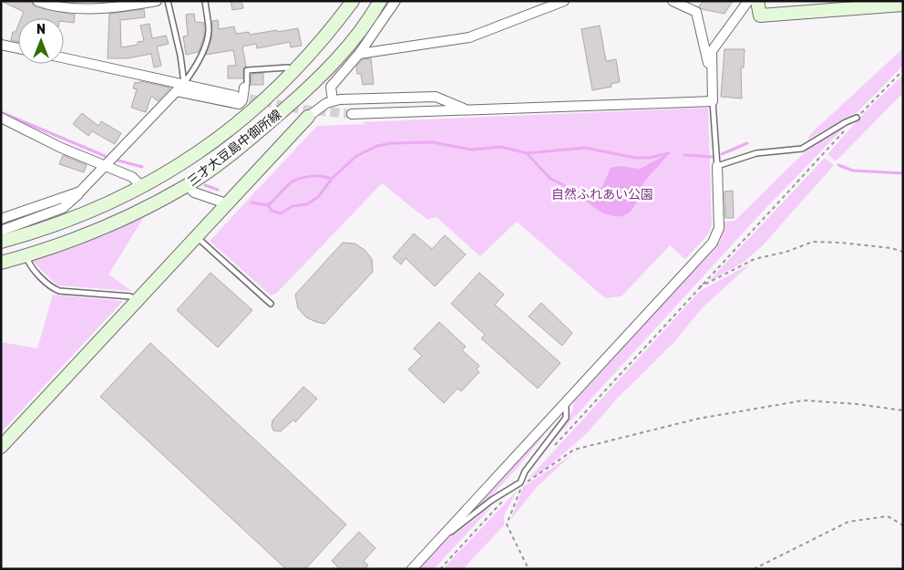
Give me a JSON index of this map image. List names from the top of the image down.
{
  "streets": {
    "main road": ["三才大豆島中御所線"]
  },
  "parks": ["自然ふれあい公園"],
  "north": "top"
}
